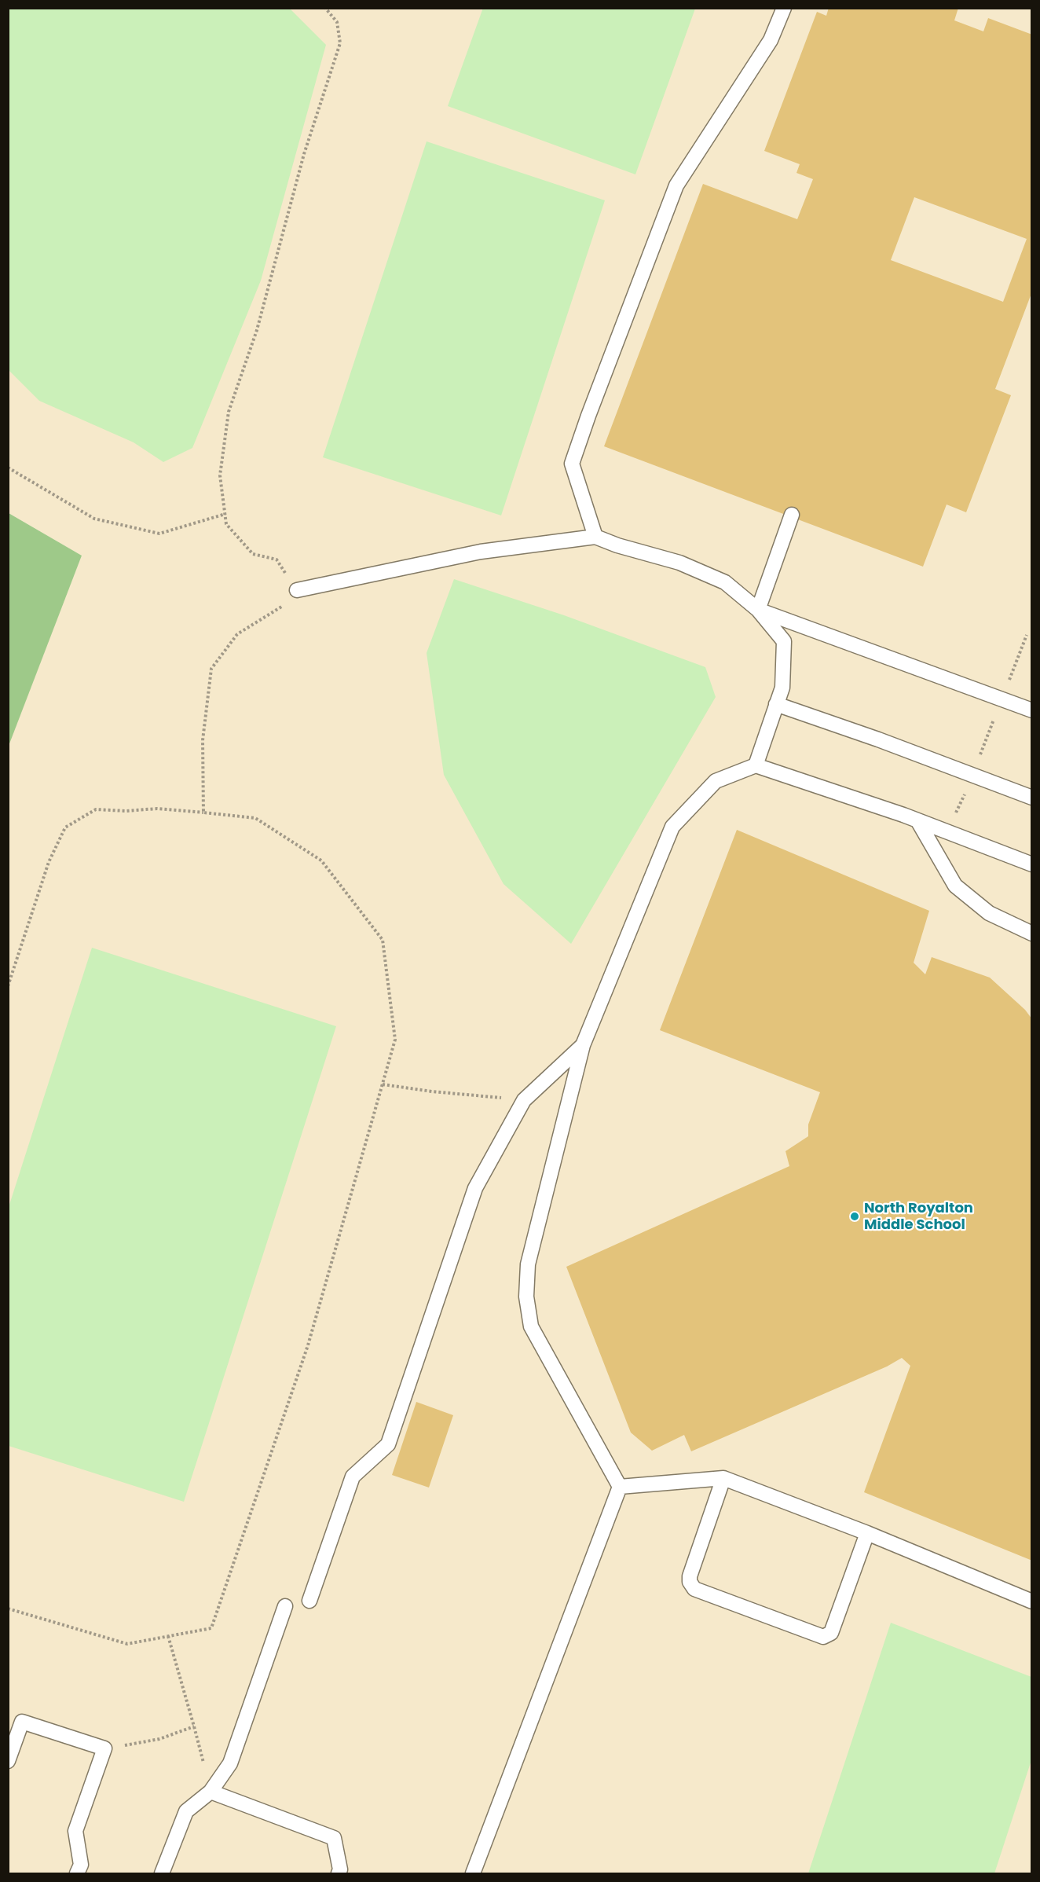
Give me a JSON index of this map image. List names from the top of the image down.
{
  "places": ["North Royalton Middle School"]
}
